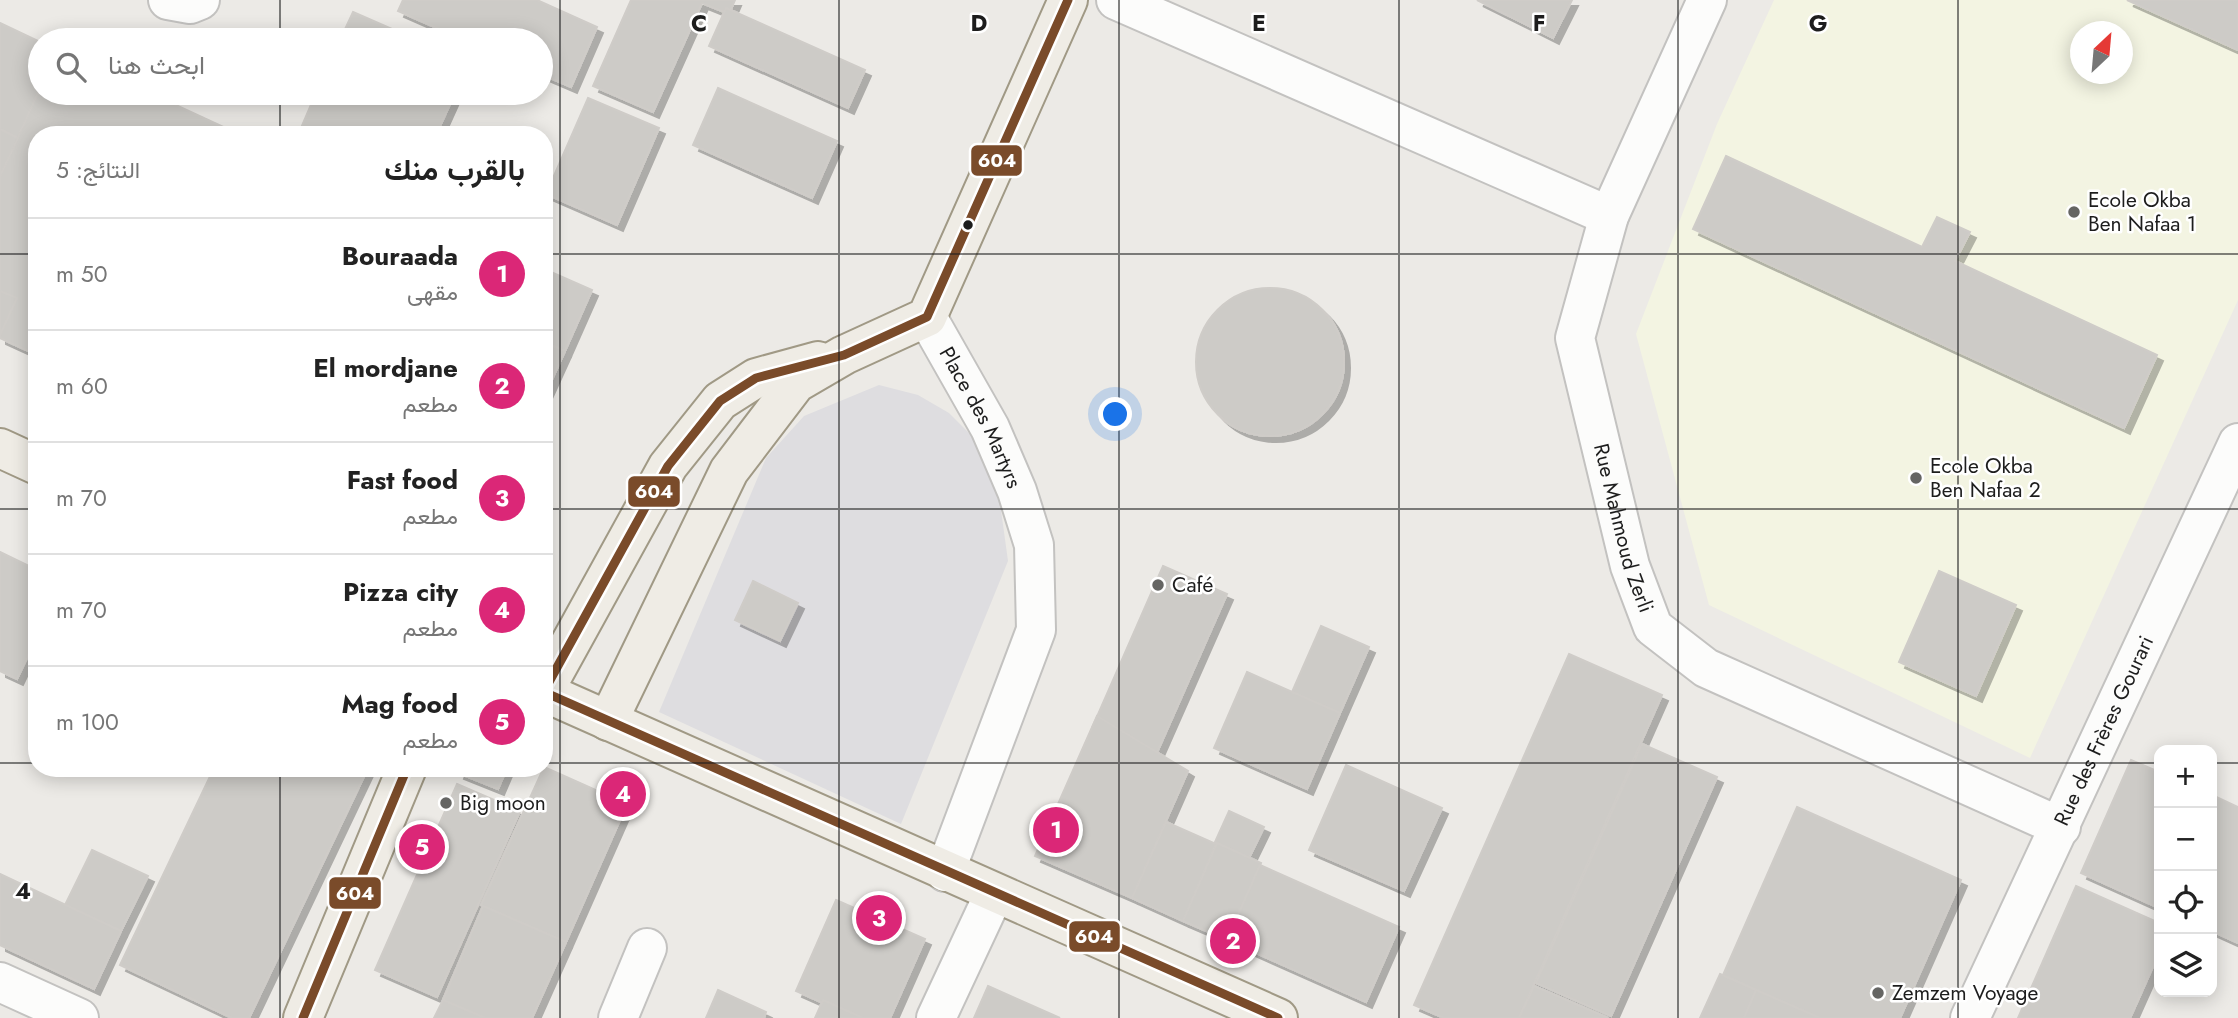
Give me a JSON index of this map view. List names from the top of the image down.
{
  "streets": {
    "street": ["Place des Martyrs", "Rue Mahmoud Zerli", "Rue des Frères Gourari"]
  },
  "crossings": [
    ["Rue Mahmoud Zerli", "Rue des Frères Gourari"]
  ],
  "places": [
    "Ecole Okba Ben Nafaa 1",
    "Ecole Okba Ben Nafaa 2",
    "Café",
    "Big moon",
    "Zemzem Voyage"
  ],
  "lines": ["transit line 604"],
  "north": "top right",
  "page": {
    "search": "ابحث هنا",
    "heading": ["بالقرب منك", "النتائج: 5"],
    "list": [
      {
        "mark": "1",
        "name": "Bouraada",
        "note": "مقهى",
        "value": "50 m"
      },
      {
        "mark": "2",
        "name": "El mordjane",
        "note": "مطعم",
        "value": "60 m"
      },
      {
        "mark": "3",
        "name": "Fast food",
        "note": "مطعم",
        "value": "70 m"
      },
      {
        "mark": "4",
        "name": "Pizza city",
        "note": "مطعم",
        "value": "70 m"
      },
      {
        "mark": "5",
        "name": "Mag food",
        "note": "مطعم",
        "value": "100 m"
      }
    ],
    "map_buttons": ["+", "−"],
    "pins": [
      "4",
      "1",
      "5",
      "3",
      "2"
    ]
  },
  "grid": {
    "columns": [
      "C",
      "D",
      "E",
      "F",
      "G"
    ],
    "rows": ["4"]
  }
}
